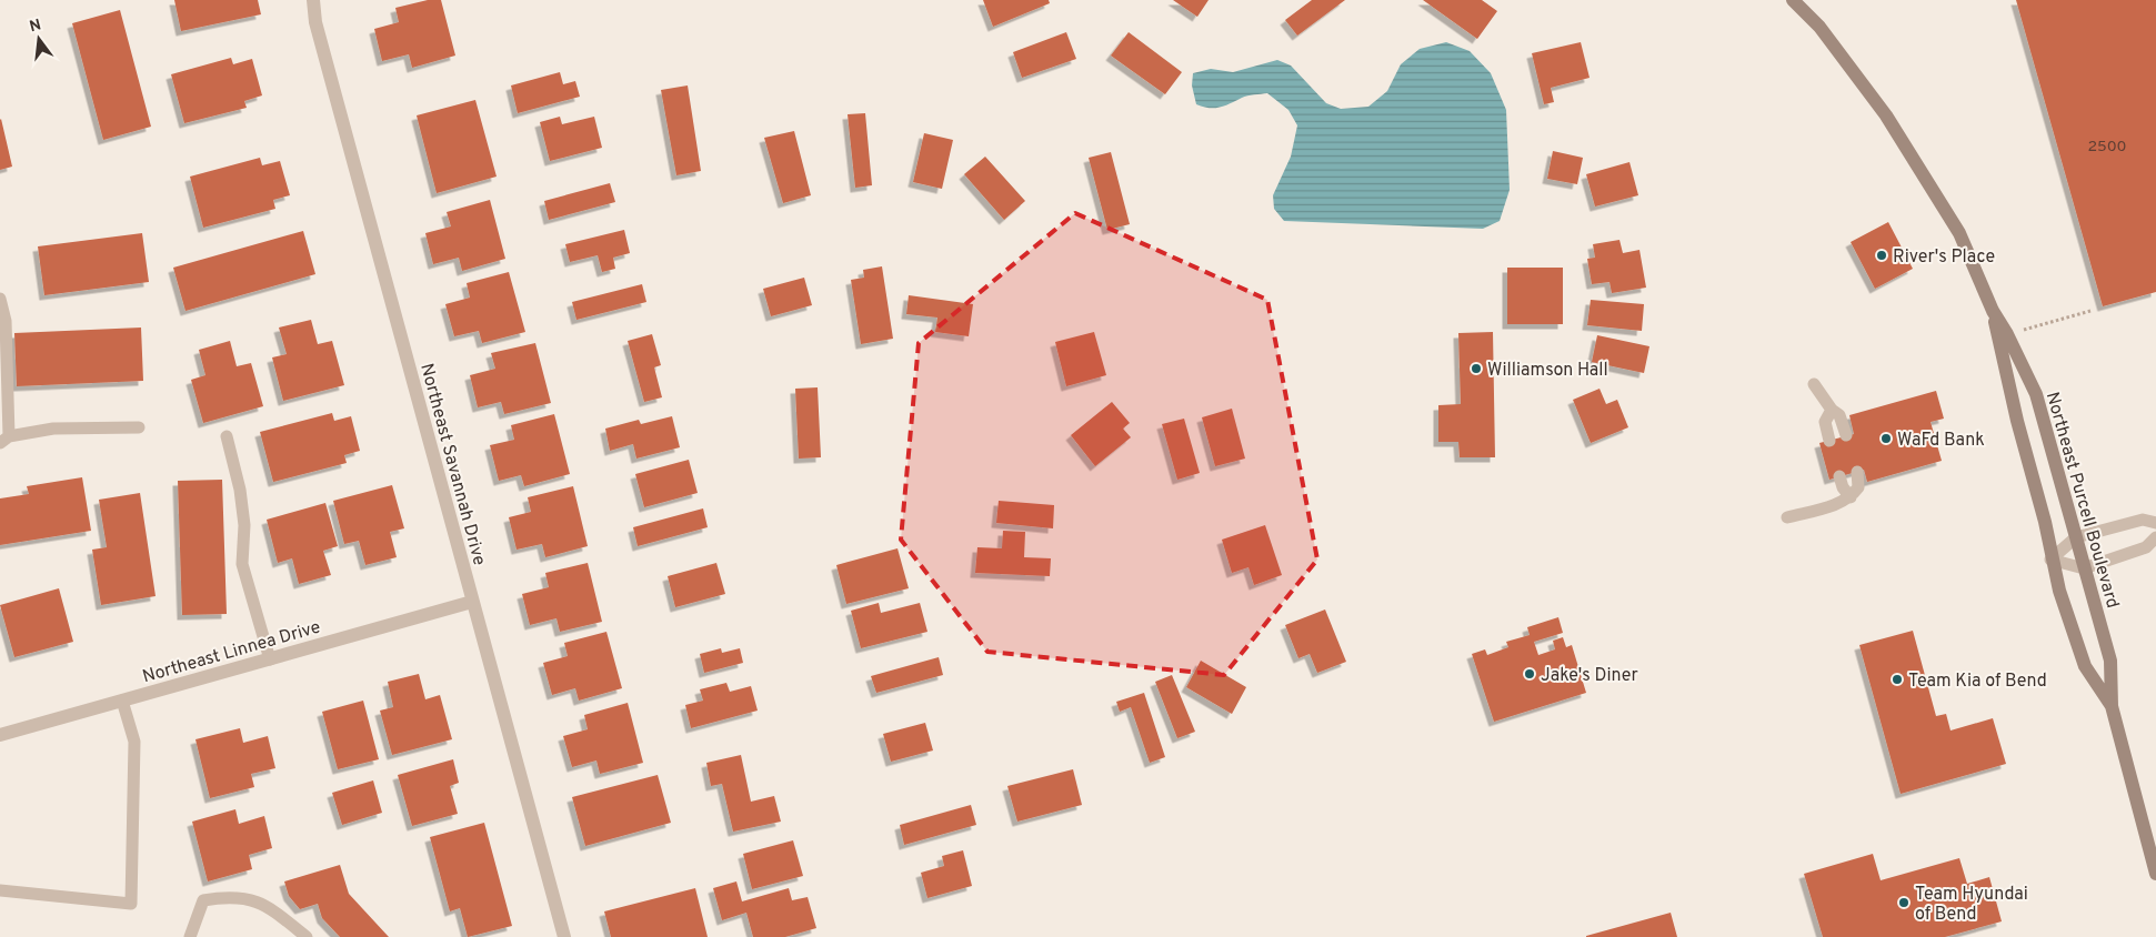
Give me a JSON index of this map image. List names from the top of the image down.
{
  "streets": {
    "street": ["Northeast Savannah Drive", "Northeast Purcell Boulevard", "Northeast Linnea Drive"]
  },
  "crossings": [
    ["Northeast Savannah Drive", "Northeast Linnea Drive"]
  ],
  "places": [
    "River's Place",
    "Williamson Hall",
    "WaFd Bank",
    "Jake's Diner",
    "Team Kia of Bend",
    "Team Hyundai of Bend"
  ],
  "house_numbers": ["2500"],
  "north": "top"
}
